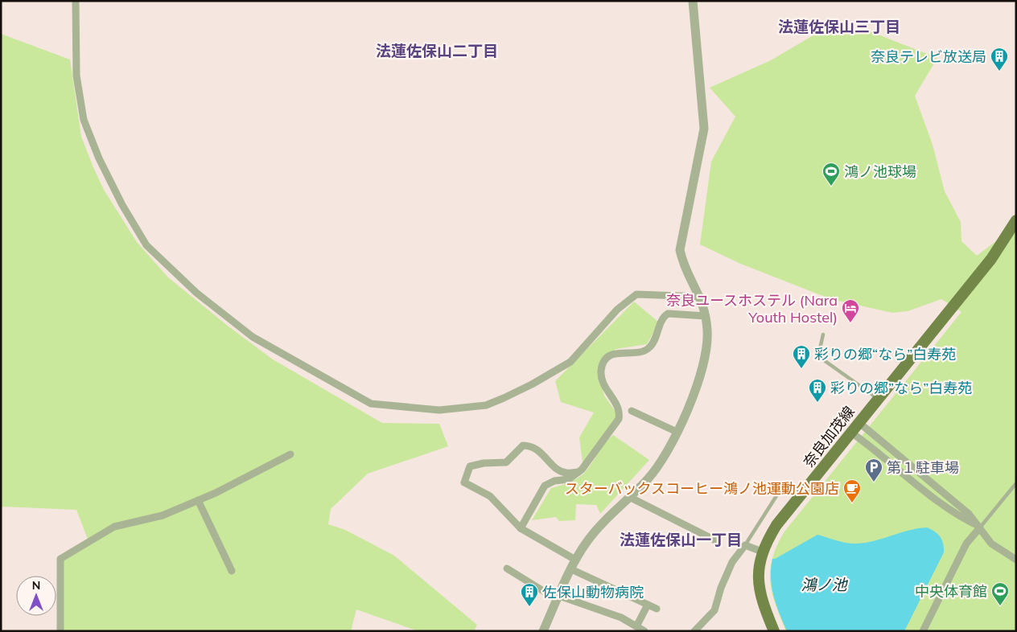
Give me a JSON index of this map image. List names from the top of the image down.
{
  "streets": {
    "main road": ["奈良加茂線"]
  },
  "districts": ["法蓮佐保山三丁目", "法蓮佐保山二丁目", "法蓮佐保山一丁目"],
  "water": ["鴻ノ池"],
  "places": {
    "building": [
      "奈良テレビ放送局",
      "彩りの郷“なら”白寿苑",
      "彩りの郷”なら”白寿苑",
      "佐保山動物病院"
    ],
    "sports": ["鴻ノ池球場", "中央体育館"],
    "hotel": ["奈良ユースホステル (Nara Youth Hostel)"],
    "parking": ["第１駐車場"],
    "cafe": ["スターバックスコーヒー鴻ノ池運動公園店"]
  },
  "north": "top"
}
